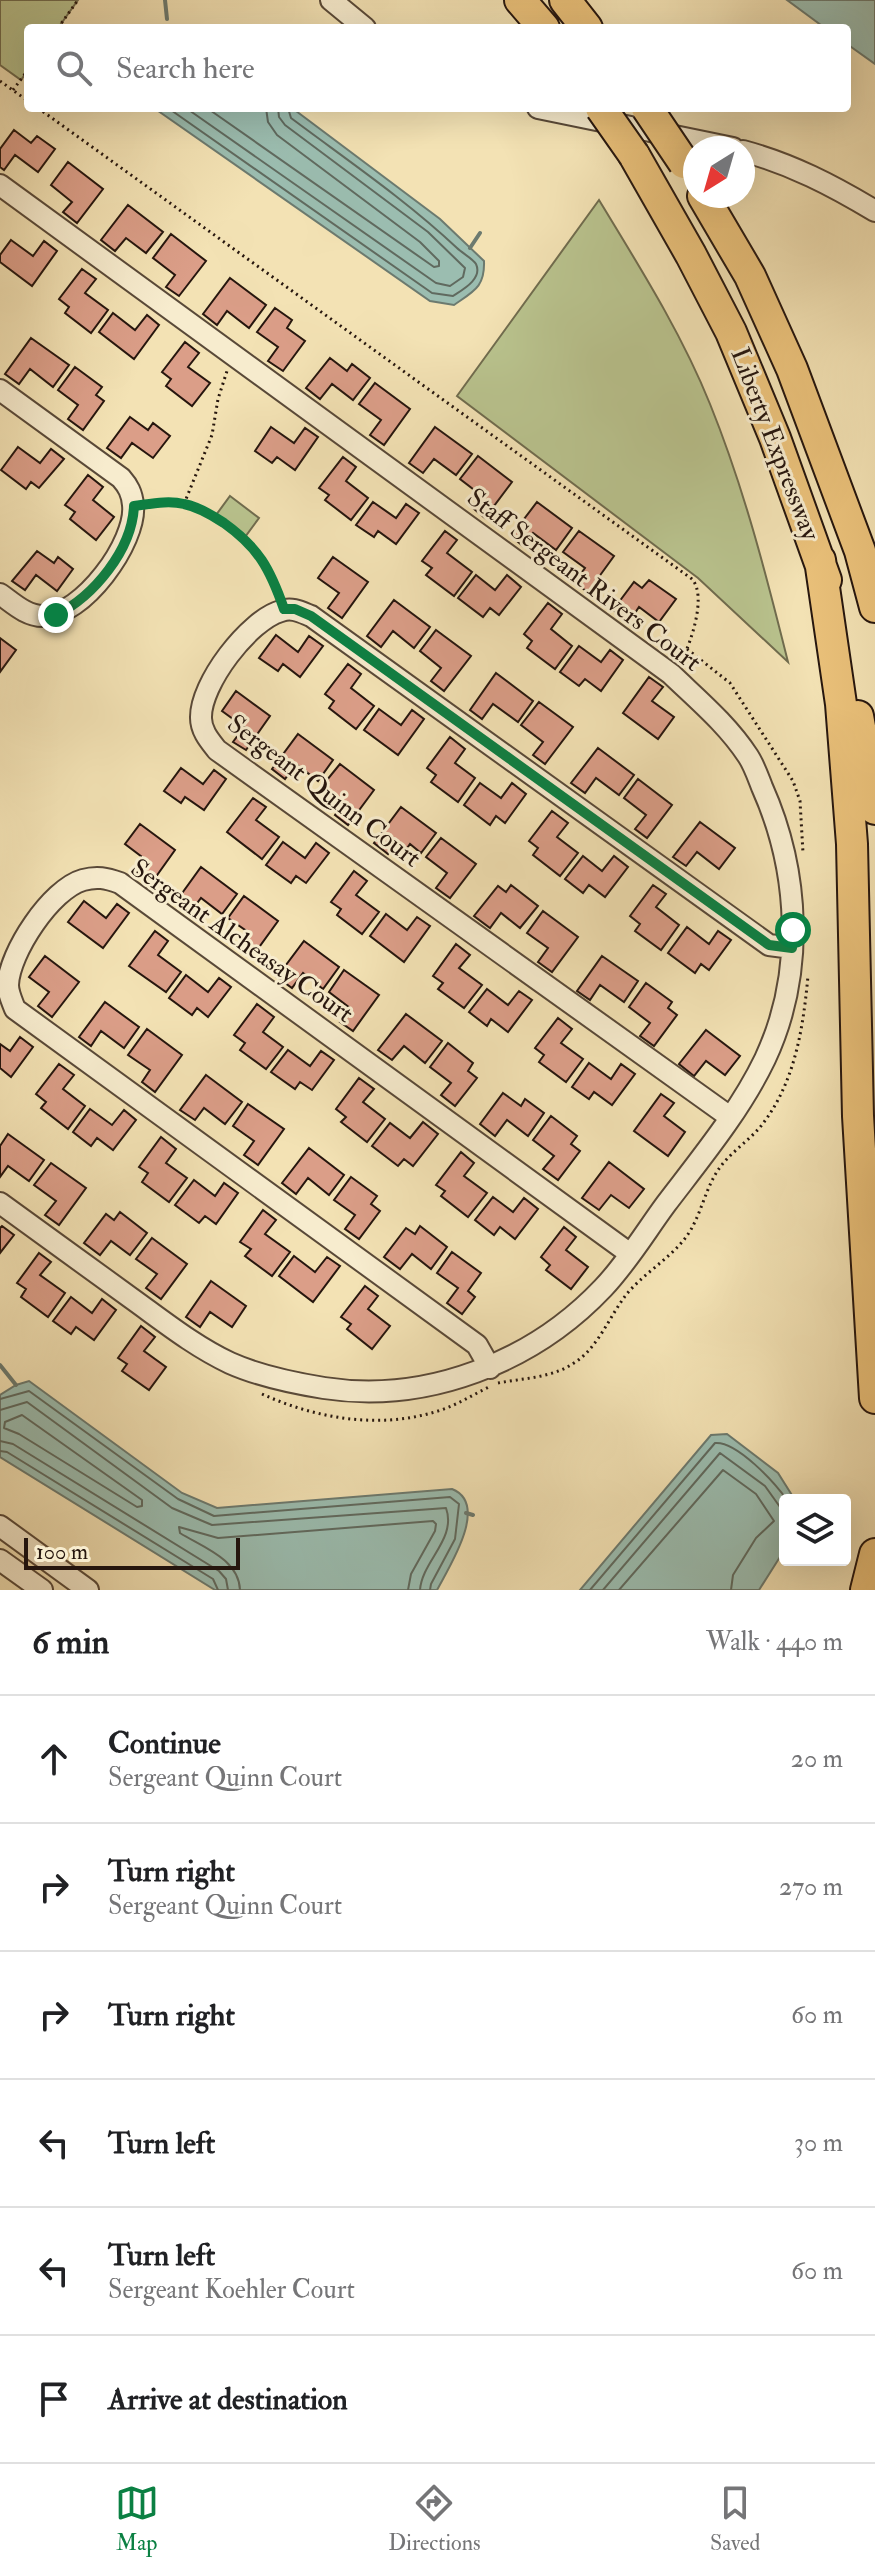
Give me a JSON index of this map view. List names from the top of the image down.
{
  "streets": {
    "highway": ["Liberty Expressway"],
    "street": ["Staff Sergeant Rivers Court", "Sergeant Quinn Court", "Sergeant Alcheasay Court"]
  },
  "crossings": [
    ["Staff Sergeant Rivers Court", "Sergeant Quinn Court"],
    ["Staff Sergeant Rivers Court", "Sergeant Alcheasay Court"]
  ],
  "scale_bar": "100 m",
  "north": "bottom left",
  "page": {
    "search": "Search here",
    "scale": "100 m",
    "heading": ["6 min", "Walk · 440 m"],
    "list": [
      ["Continue", "Sergeant Quinn Court", "20 m"],
      ["Turn right", "Sergeant Quinn Court", "270 m"],
      ["Turn right", "60 m"],
      ["Turn left", "30 m"],
      ["Turn left", "Sergeant Koehler Court", "60 m"],
      "Arrive at destination"
    ],
    "nav": ["Map", "Directions", "Saved"]
  }
}
